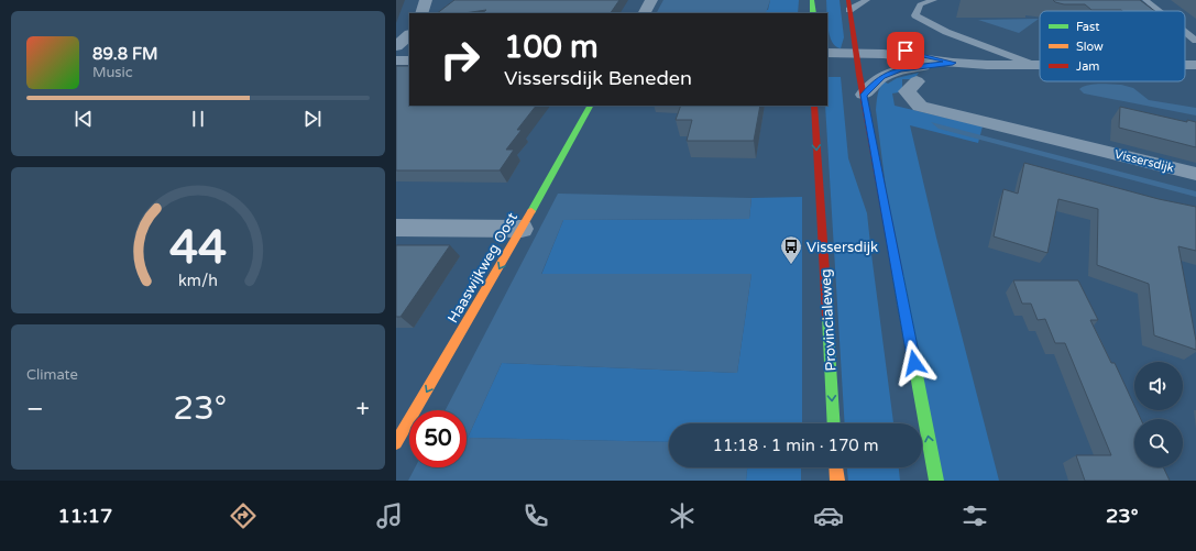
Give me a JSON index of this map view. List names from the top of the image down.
{
  "streets": {
    "main road": ["Haaswijkweg Oost", "Provincialeweg"],
    "street": ["Vissersdijk"]
  },
  "one_way": ["Haaswijkweg Oost"],
  "places": {
    "bus stop": ["Vissersdijk"]
  },
  "legend": ["Fast", "Slow", "Jam"],
  "page": {
    "turn": ["100 m", "Vissersdijk Beneden"],
    "song": ["89.8 FM", "Music"],
    "tile": "Climate",
    "heat": ["−", "23°", "+"],
    "limit": "50",
    "trip": "11:18 · 1 min · 170 m",
    "tabs": ["11:17", "23°"],
    "gauge": ["44", "km/h"]
  }
}
